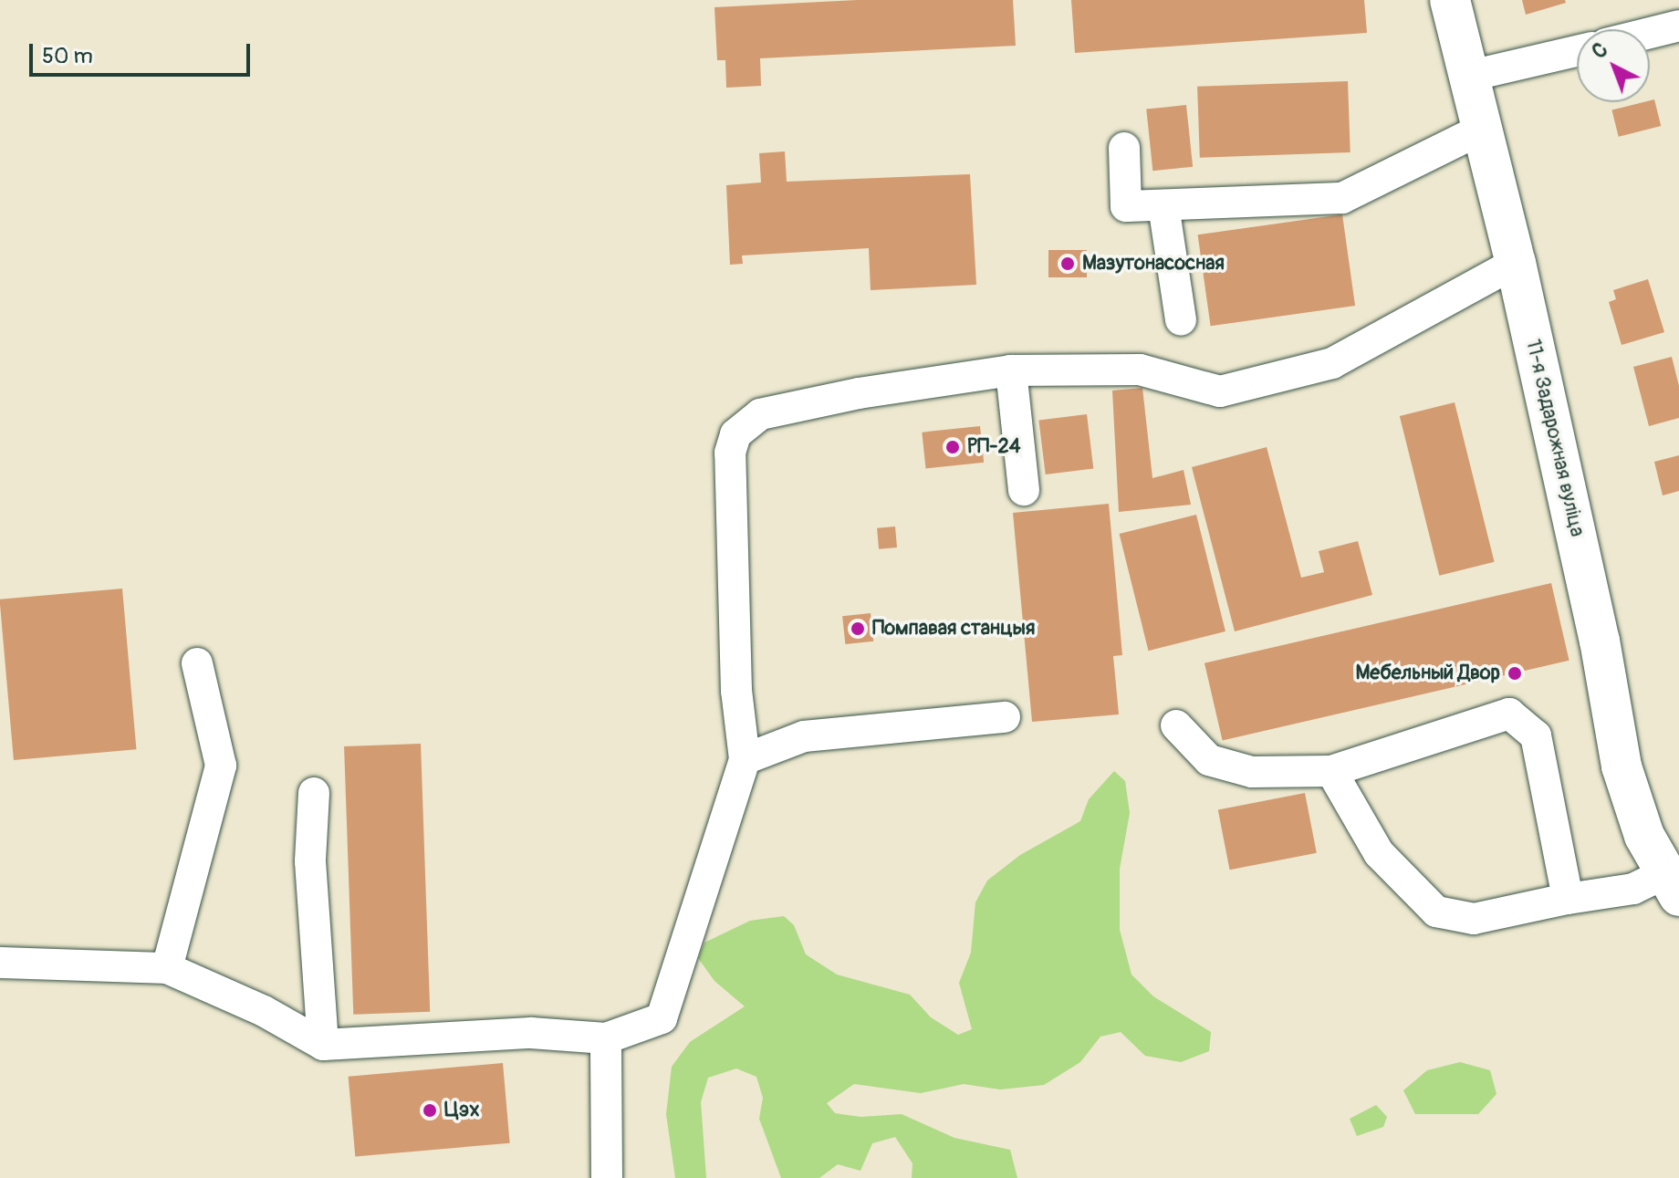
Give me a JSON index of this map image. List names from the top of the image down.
{
  "streets": {
    "main road": ["11-я Задарожная вуліца"]
  },
  "places": [
    "Мазутонасосная",
    "РП-24",
    "Помпавая станцыя",
    "Мебельный Двор",
    "Цэх"
  ],
  "scale_bar": "50 m",
  "north": "top left"
}
